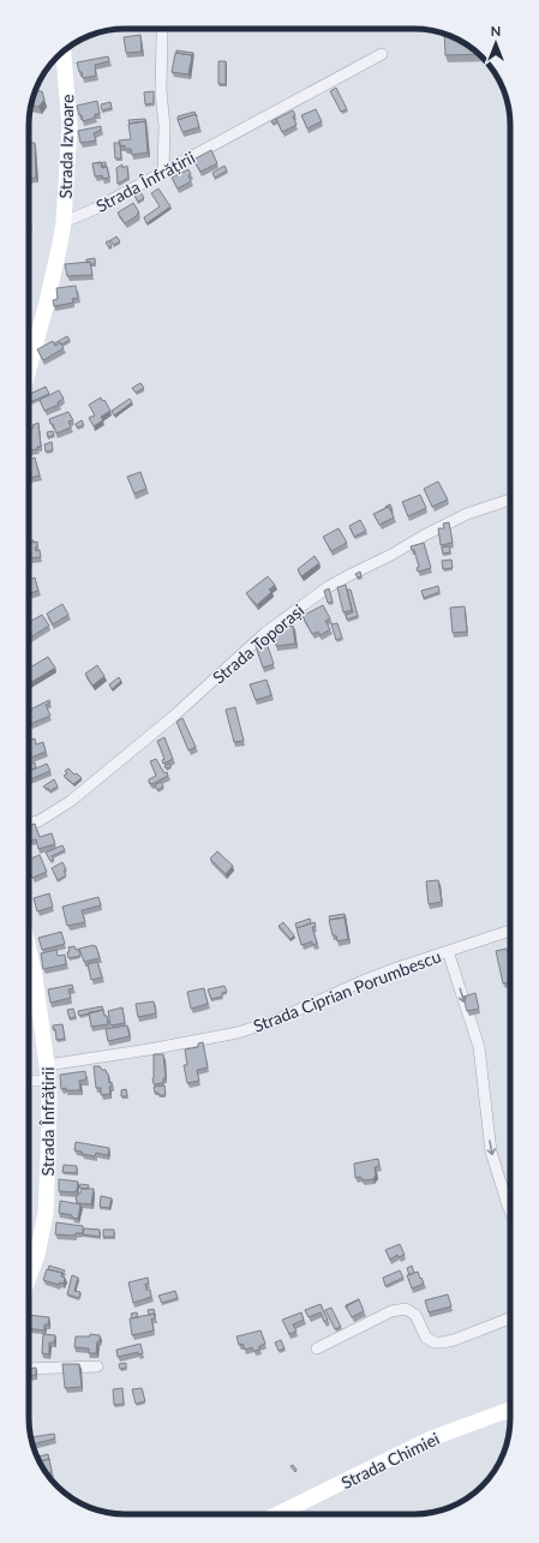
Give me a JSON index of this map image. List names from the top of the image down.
{
  "streets": {
    "main road": ["Strada Izvoare", "Strada Înfrățirii", "Strada Chimiei"],
    "street": ["Strada Toporași", "Strada Ciprian Porumbescu"]
  },
  "crossings": [
    ["Strada Izvoare", "Strada Înfrățirii"],
    ["Strada Înfrățirii", "Strada Ciprian Porumbescu"]
  ],
  "north": "top"
}
